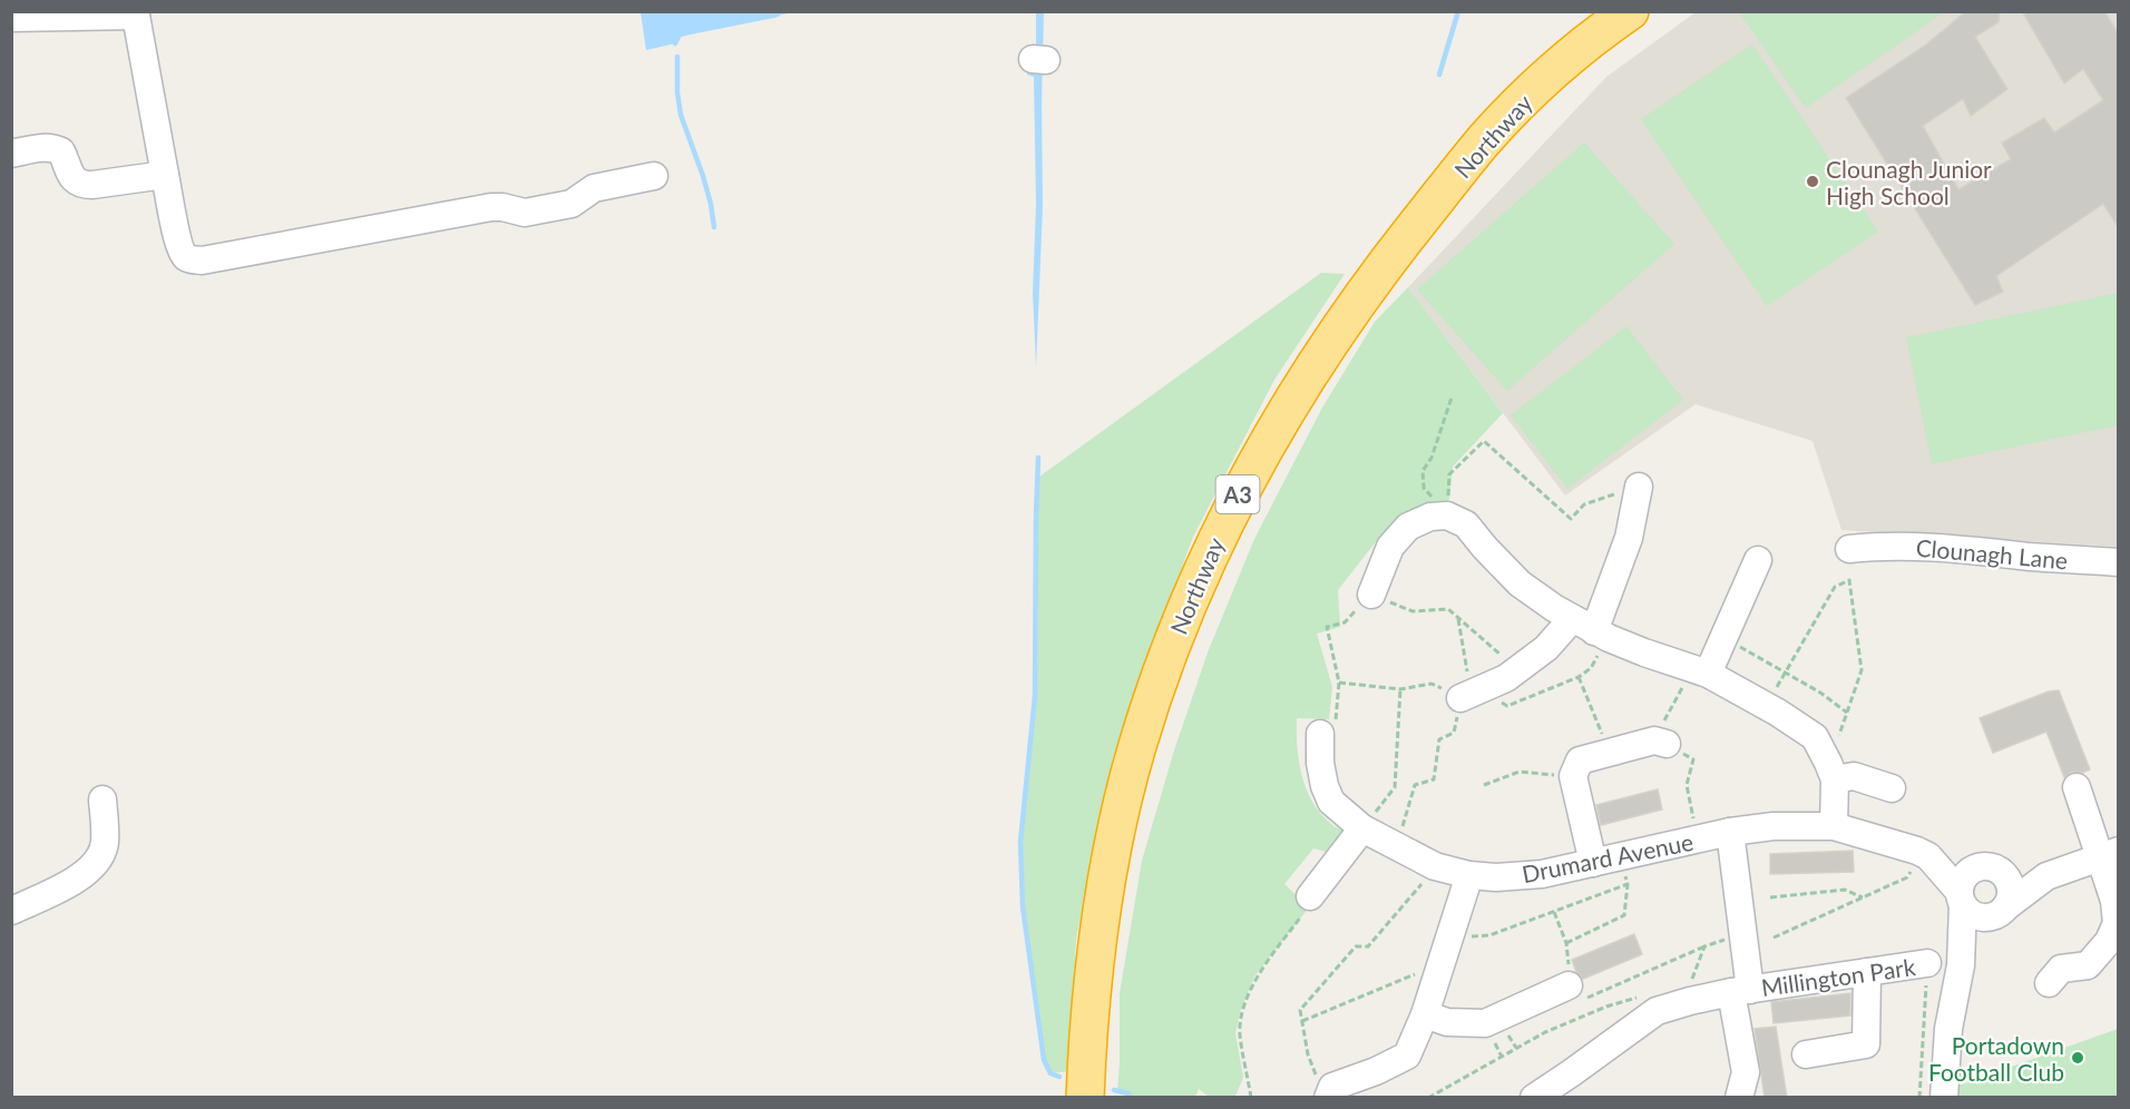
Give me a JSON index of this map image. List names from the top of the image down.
{
  "streets": {
    "highway": ["Northway", "A3"],
    "street": ["Clounagh Lane", "Drumard Avenue", "Millington Park"]
  },
  "places": ["Clounagh Junior High School", "Portadown Football Club"]
}
